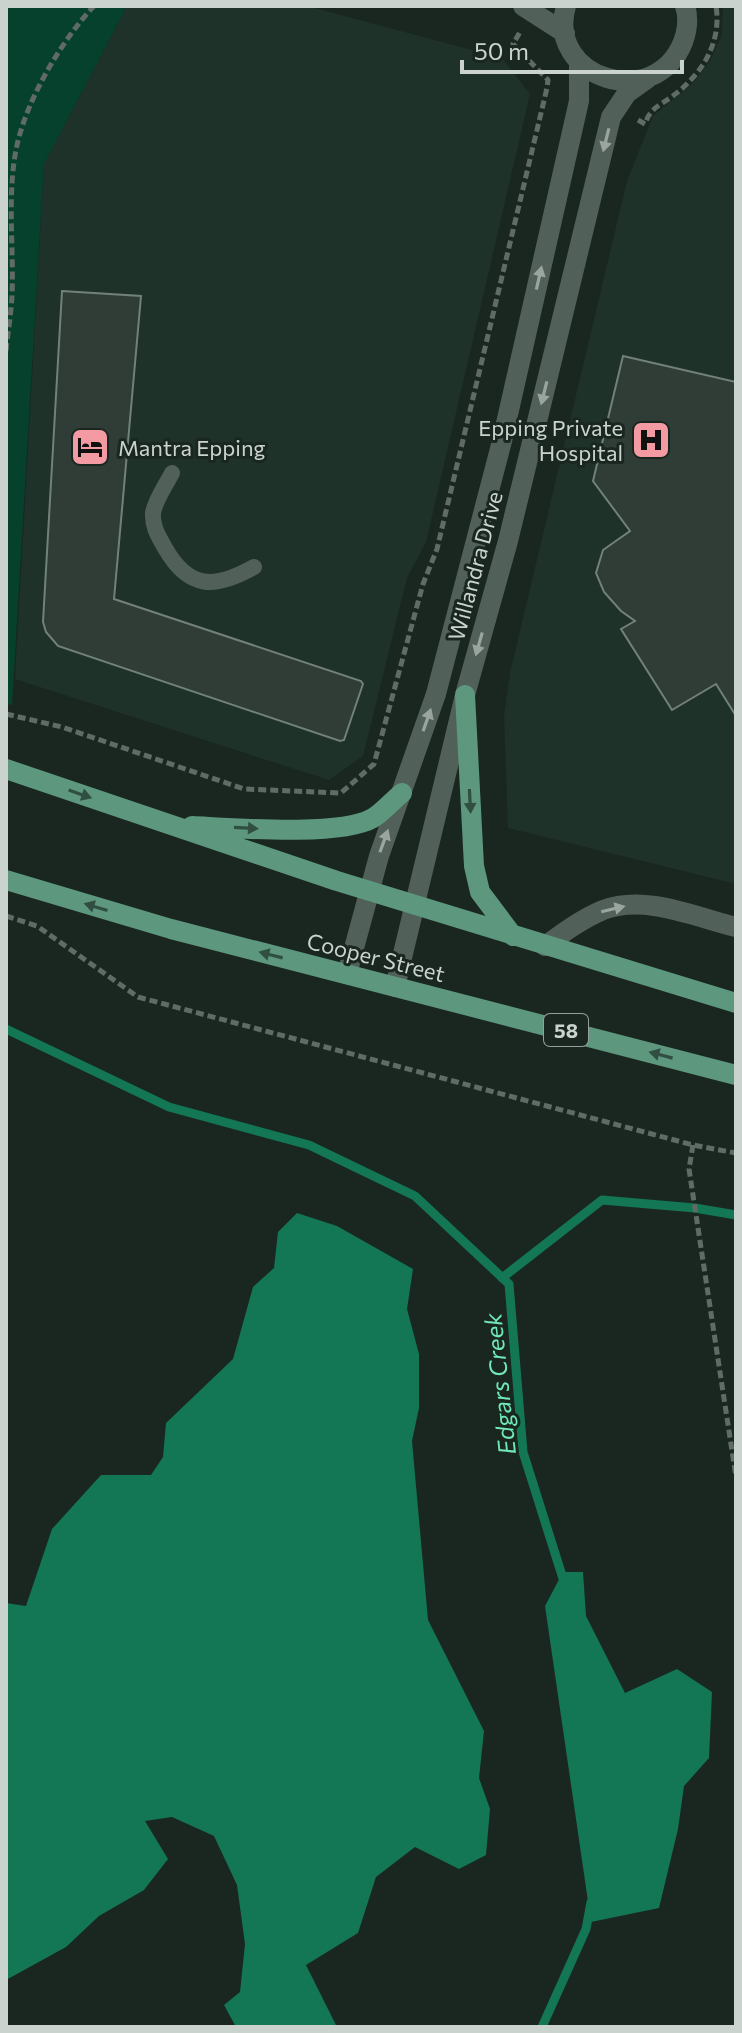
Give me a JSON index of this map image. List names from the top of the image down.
{
  "streets": {
    "main road": ["Cooper Street", "58"],
    "street": ["Willandra Drive"]
  },
  "crossings": [
    ["Willandra Drive", "Cooper Street"]
  ],
  "water": ["Edgars Creek"],
  "places": {
    "hospital": ["Epping Private Hospital"],
    "hotel": ["Mantra Epping"]
  },
  "scale_bar": "50 m"
}
